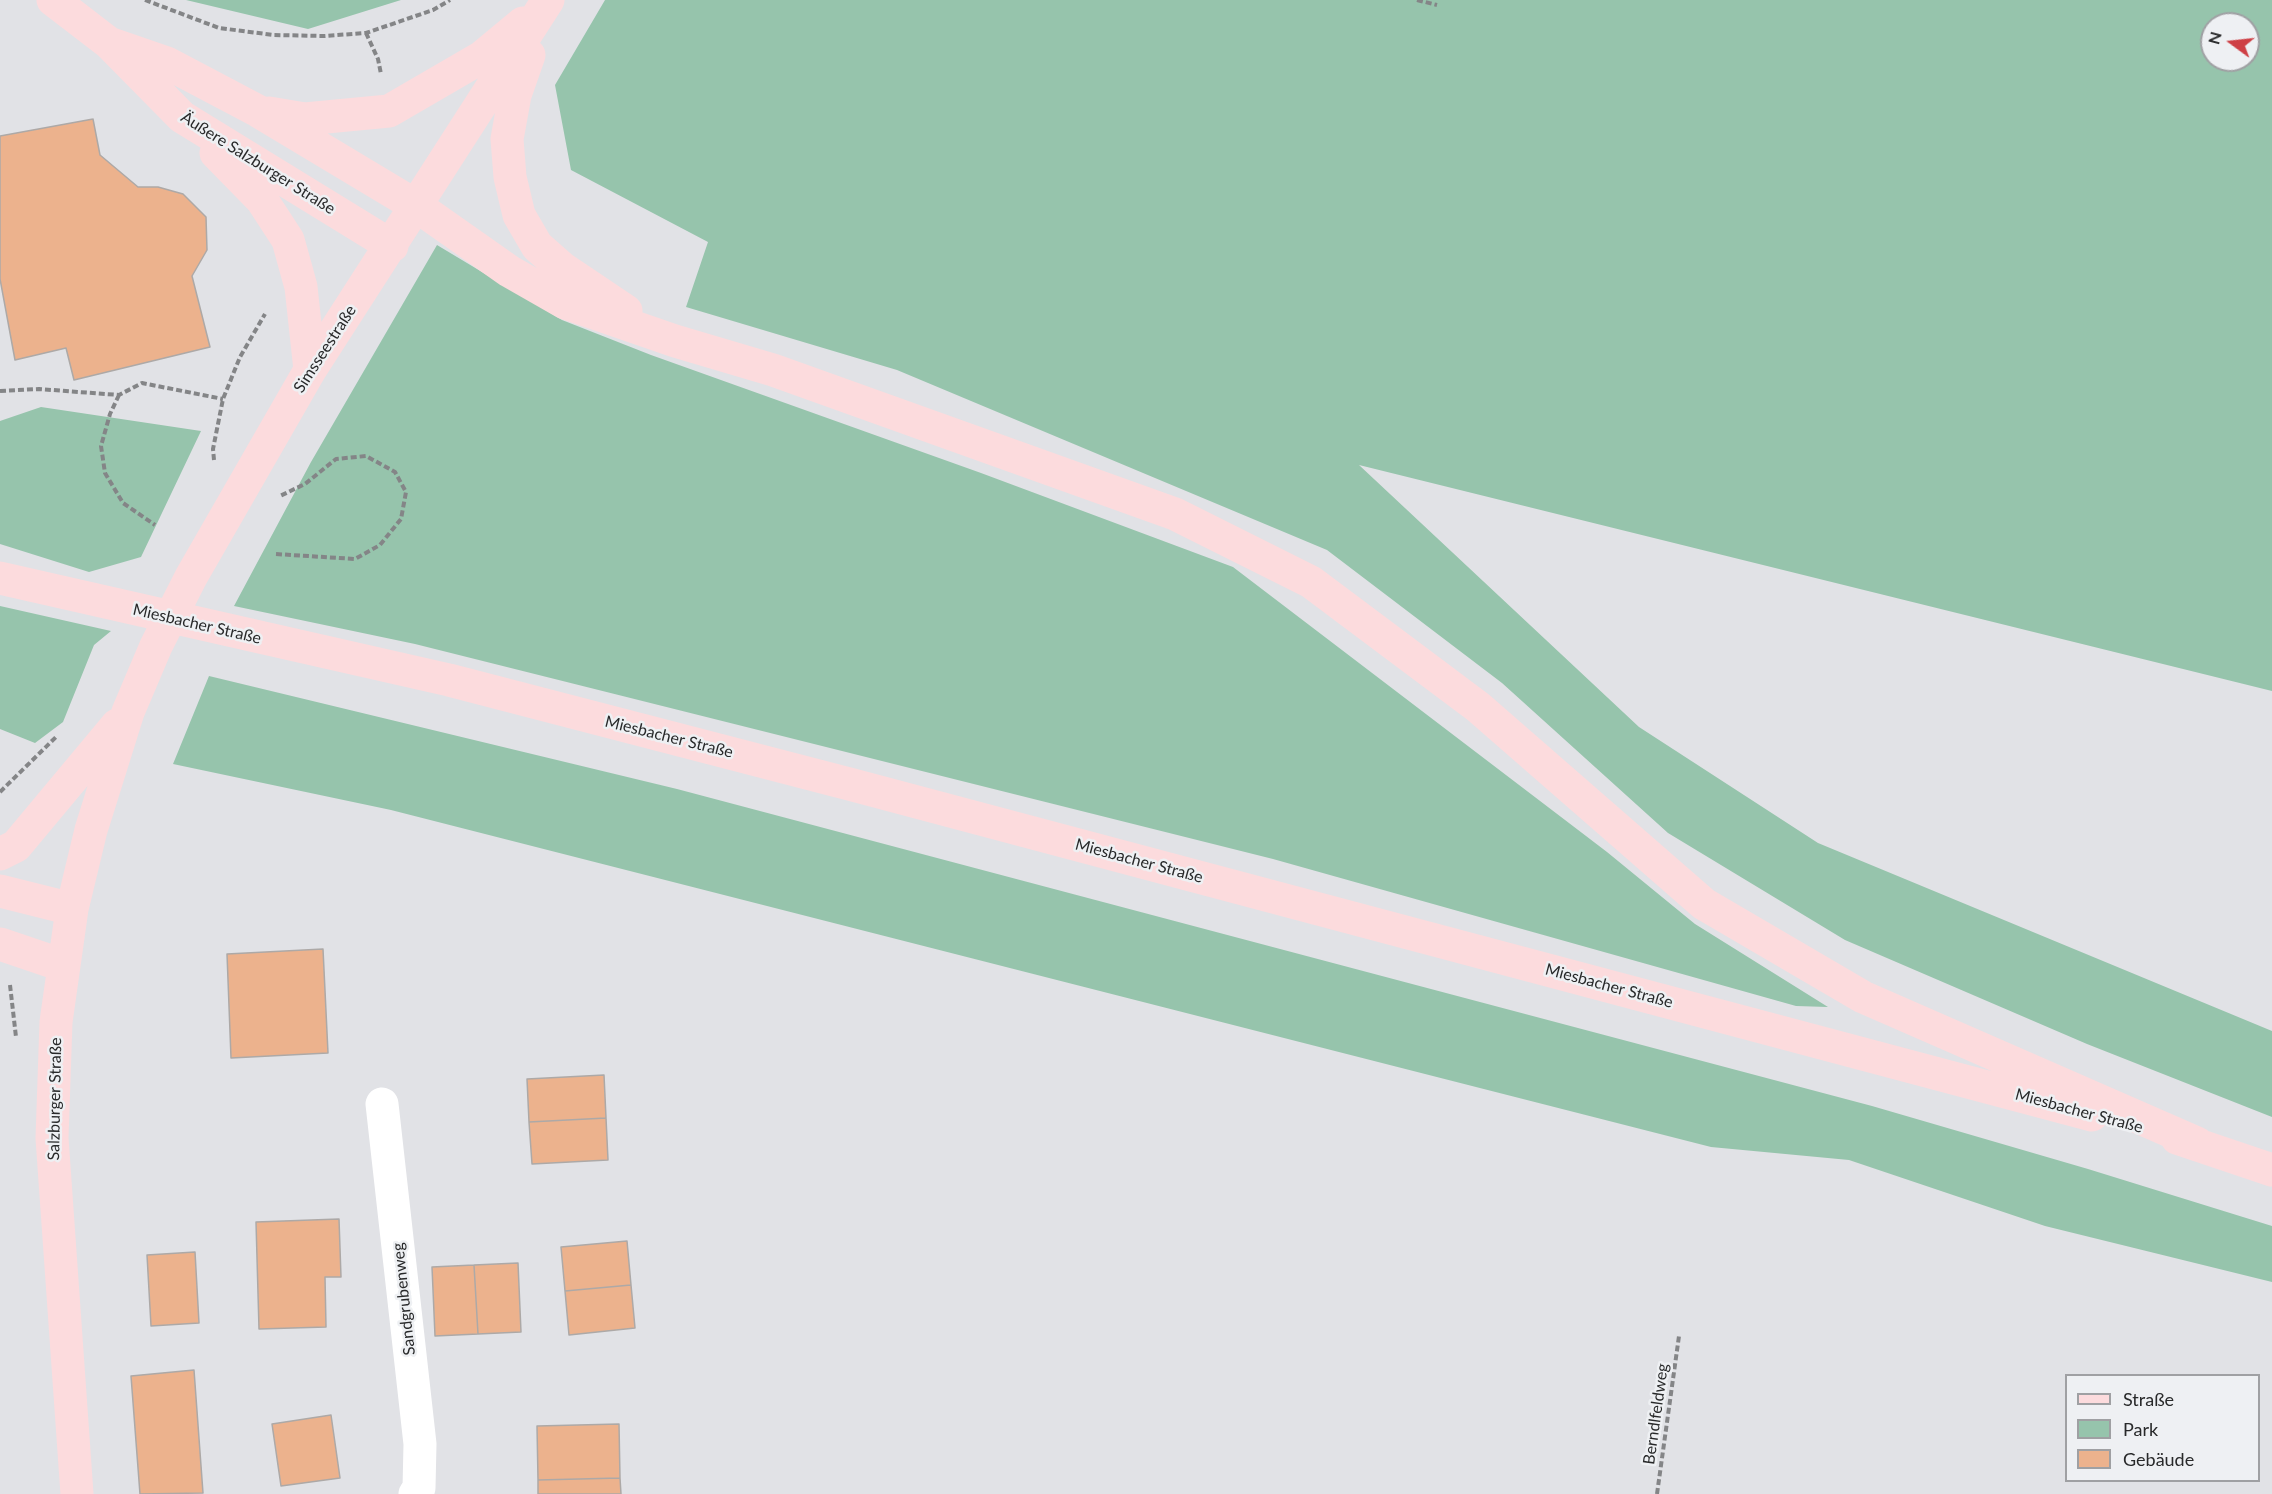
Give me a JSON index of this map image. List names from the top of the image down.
{
  "streets": {
    "main road": [
      "Äußere Salzburger Straße",
      "Simsseestraße",
      "Miesbacher Straße",
      "Salzburger Straße"
    ],
    "street": ["Sandgrubenweg"],
    "path": ["Berndlfeldweg"]
  },
  "crossings": [
    ["Äußere Salzburger Straße", "Simsseestraße"],
    ["Simsseestraße", "Salzburger Straße"]
  ],
  "legend": ["Straße", "Park", "Gebäude"],
  "north": "left"
}
